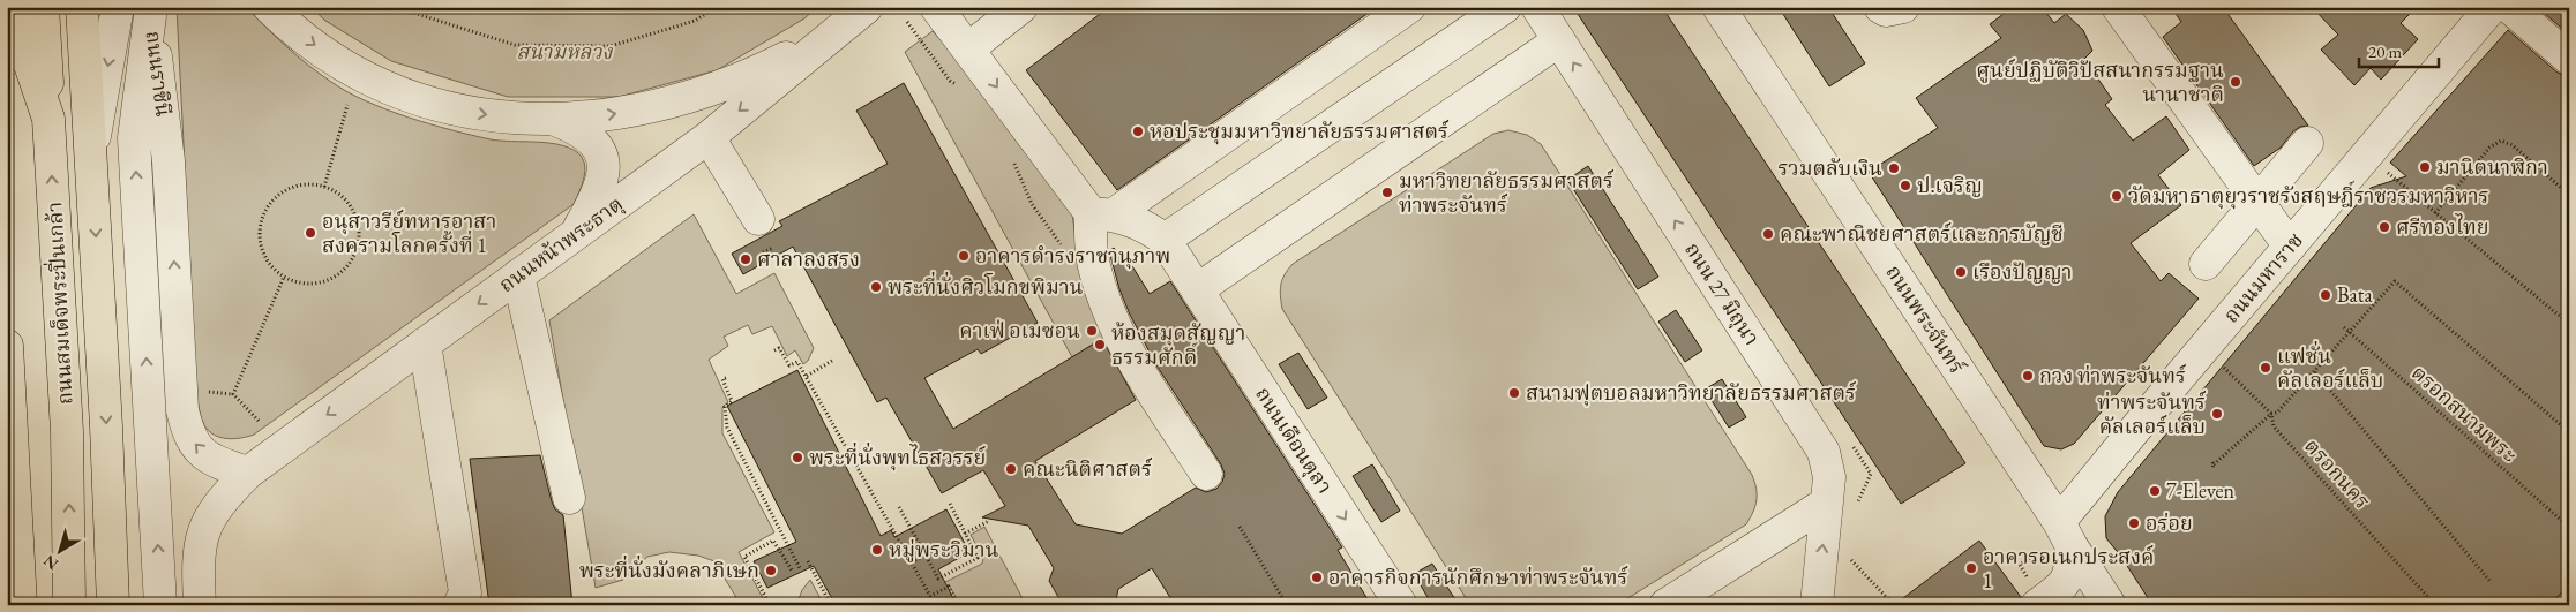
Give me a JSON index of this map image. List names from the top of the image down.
{
  "streets": {
    "main road": ["ถนนสมเด็จพระปิ่นเกล้า"],
    "street": [
      "ถนนราชินี",
      "ถนนหน้าพระธาตุ",
      "ถนนมหาราช",
      "ถนน 27 มิถุนา",
      "ถนนพระจันทร์",
      "ถนนเดือนตุลา"
    ],
    "path": ["ตรอกสนามพระ", "ตรอกนคร"]
  },
  "crossings": [
    ["ถนนราชินี", "ถนนหน้าพระธาตุ"],
    ["ถนนราชินี", "ถนนสมเด็จพระปิ่นเกล้า"],
    ["ถนนมหาราช", "ถนนพระจันทร์"]
  ],
  "one_way": ["ถนน 27 มิถุนา"],
  "parks": ["สนามหลวง"],
  "places": [
    "ศูนย์ปฏิบัติวิปัสสนากรรมฐาน นานาชาติ",
    "หอประชุมมหาวิทยาลัยธรรมศาสตร์",
    "มานิตนาฬิกา",
    "รวมตลับเงิน",
    "ป.เจริญ",
    "มหาวิทยาลัยธรรมศาสตร์ ท่าพระจันทร์",
    "วัดมหาธาตุยุวราชรังสฤษฎิ์ราชวรมหาวิหาร",
    "ศรีทองไทย",
    "อนุสาวรีย์ทหารอาสา สงครามโลกครั้งที่ 1",
    "คณะพาณิชยศาสตร์และการบัญชี",
    "อาคารดำรงราชานุภาพ",
    "ศาลาลงสรง",
    "เรืองปัญญา",
    "พระที่นั่งศิวโมกขพิมาน",
    "Bata",
    "คาเฟ่ อเมซอน",
    "ห้องสมุดสัญญา ธรรมศักดิ์",
    "แฟชั่น คัลเลอร์แล็บ",
    "กวง ท่าพระจันทร์",
    "สนามฟุตบอลมหาวิทยาลัยธรรมศาสตร์",
    "ท่าพระจันทร์ คัลเลอร์แล็บ",
    "พระที่นั่งพุทไธสวรรย์",
    "คณะนิติศาสตร์",
    "7-Eleven",
    "อร่อย",
    "หมู่พระวิมาน",
    "อาคารอเนกประสงค์ 1",
    "พระที่นั่งมังคลาภิเษก",
    "อาคารกิจการนักศึกษาท่าพระจันทร์"
  ],
  "scale_bar": "20 m",
  "north": "bottom left"
}
